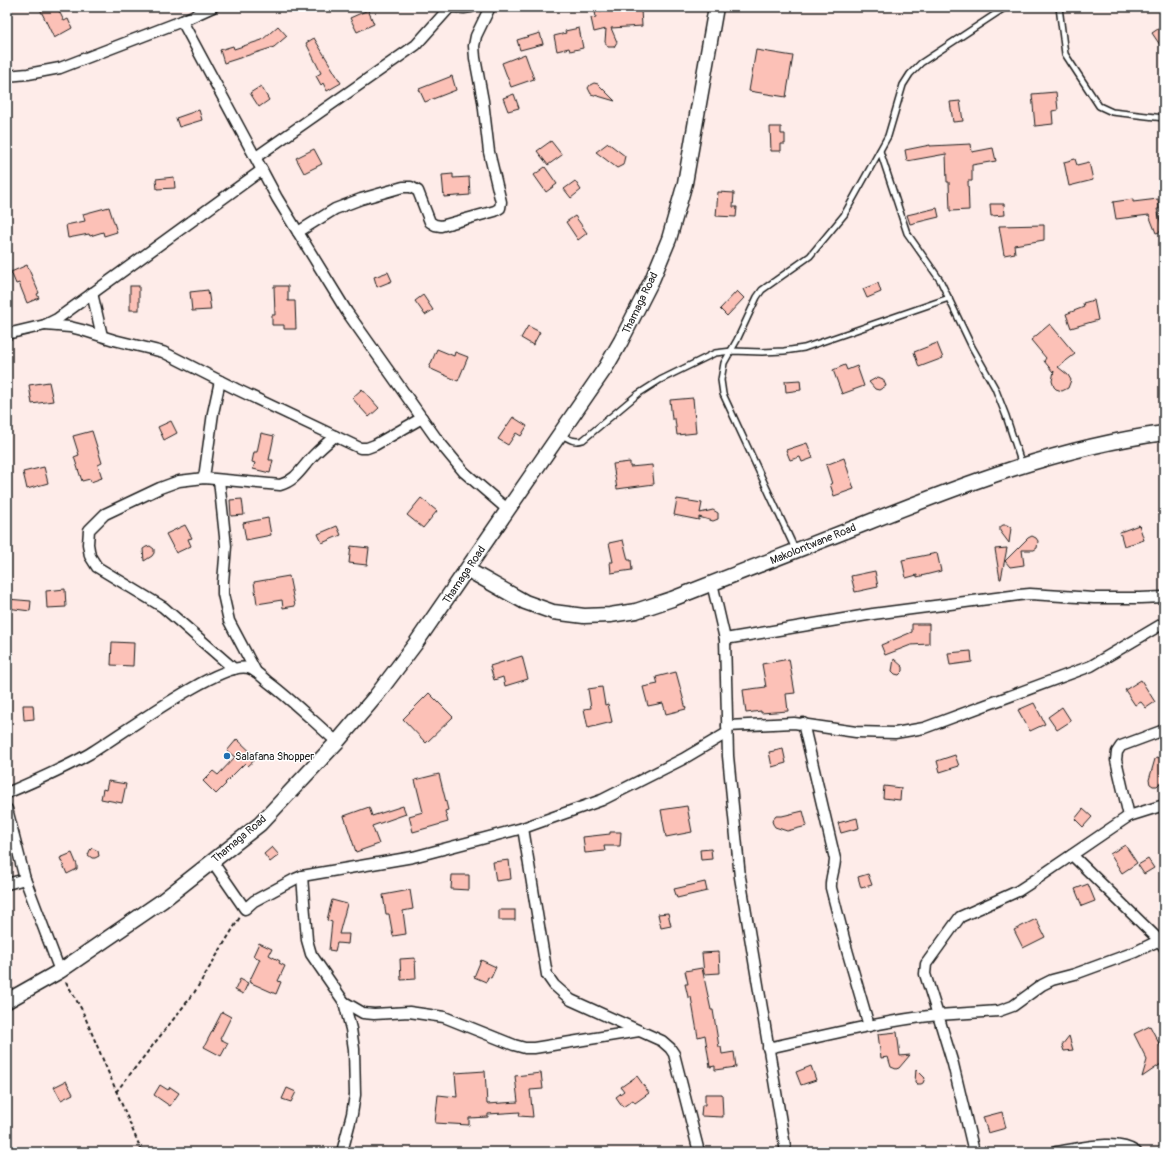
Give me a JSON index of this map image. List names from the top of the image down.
{
  "streets": {
    "main road": ["Thamaga Road", "Makolontwane Road"]
  },
  "crossings": [
    ["Thamaga Road", "Makolontwane Road"]
  ],
  "places": ["Salafana Shopper"]
}
